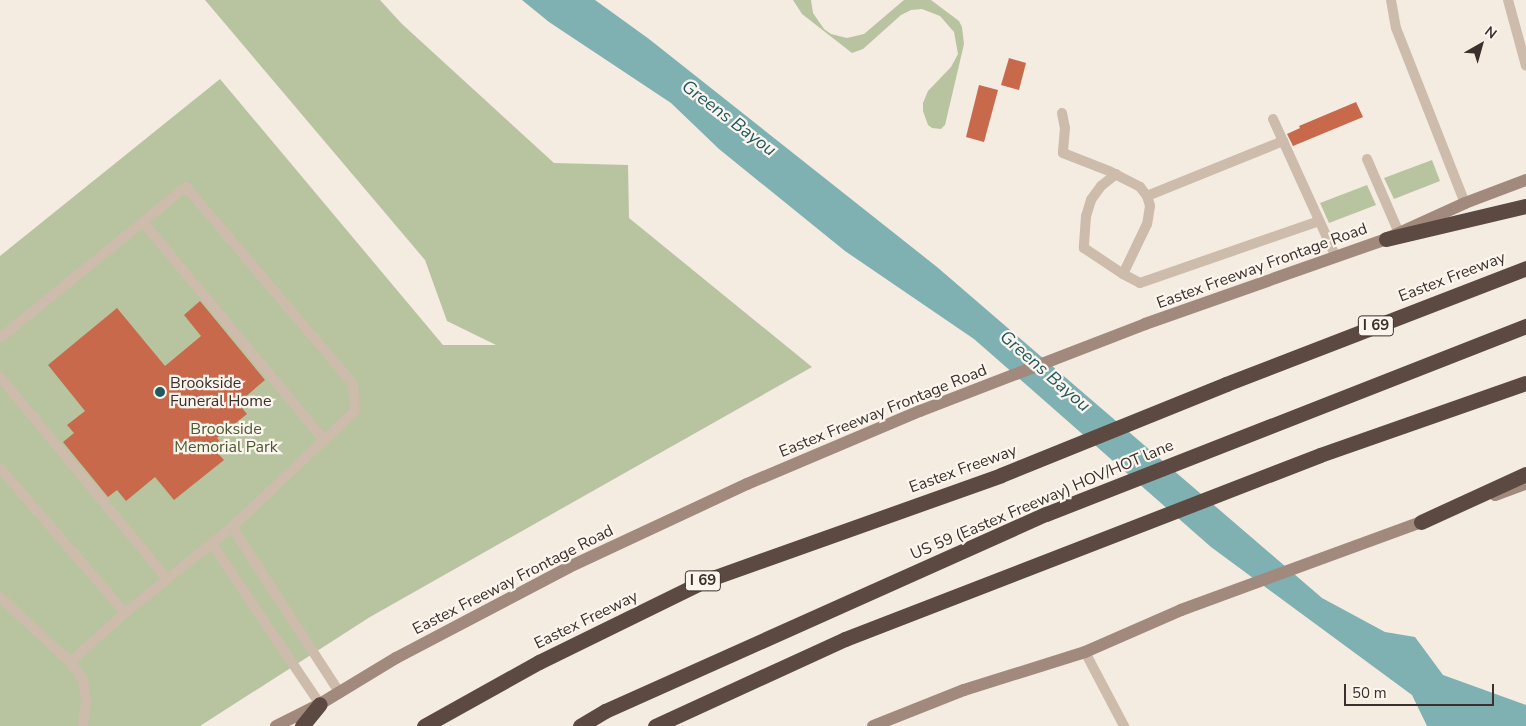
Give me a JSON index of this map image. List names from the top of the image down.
{
  "streets": {
    "highway": ["Eastex Freeway", "I 69", "US 59 (Eastex Freeway) HOV/HOT lane"],
    "main road": ["Eastex Freeway Frontage Road"]
  },
  "water": ["Greens Bayou"],
  "parks": ["Brookside Memorial Park"],
  "places": ["Brookside Funeral Home"],
  "scale_bar": "50 m",
  "north": "top right"
}
